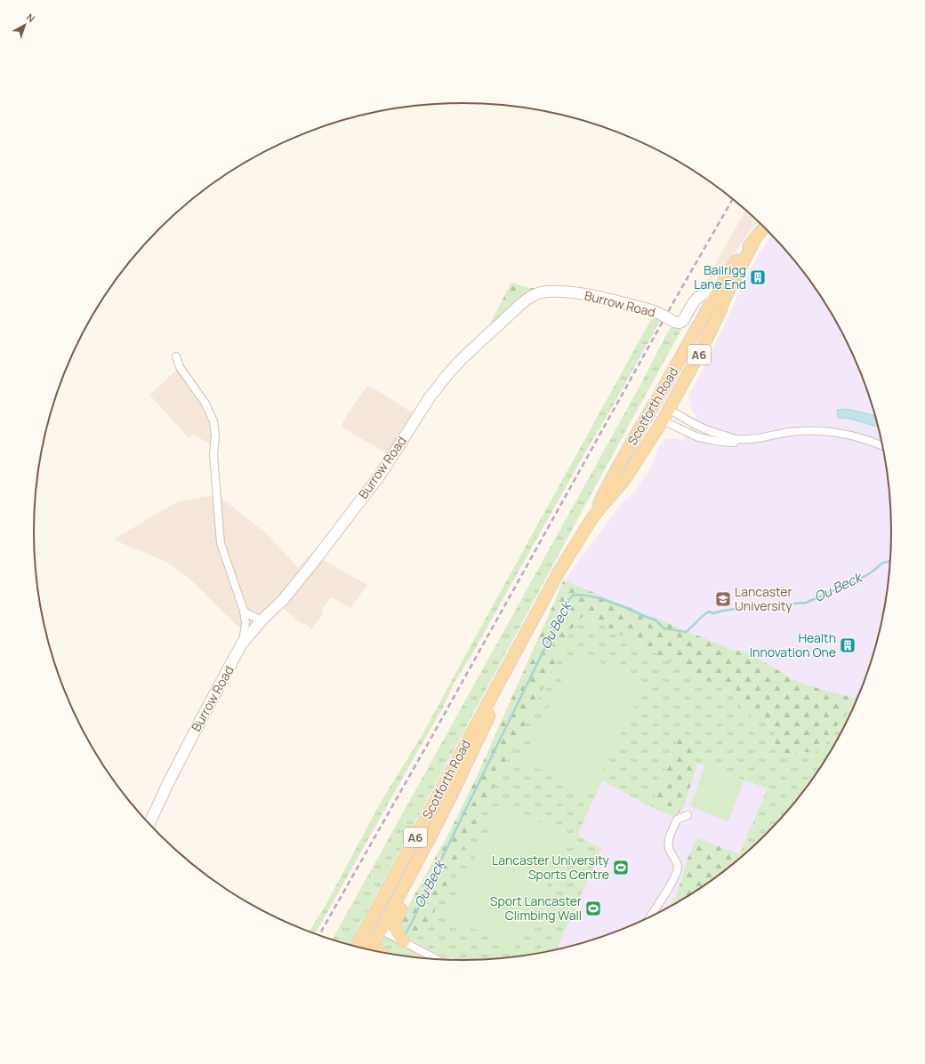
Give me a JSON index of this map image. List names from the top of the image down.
{
  "streets": {
    "main road": ["A6", "Scotforth Road"],
    "street": ["Burrow Road"]
  },
  "crossings": [
    ["Burrow Road", "Scotforth Road"]
  ],
  "water": ["Ou Beck"],
  "places": {
    "building": ["Bailrigg Lane End", "Health Innovation One"],
    "school or university": ["Lancaster University"],
    "sports": ["Lancaster University Sports Centre", "Sport Lancaster Climbing Wall"]
  },
  "north": "top right"
}
